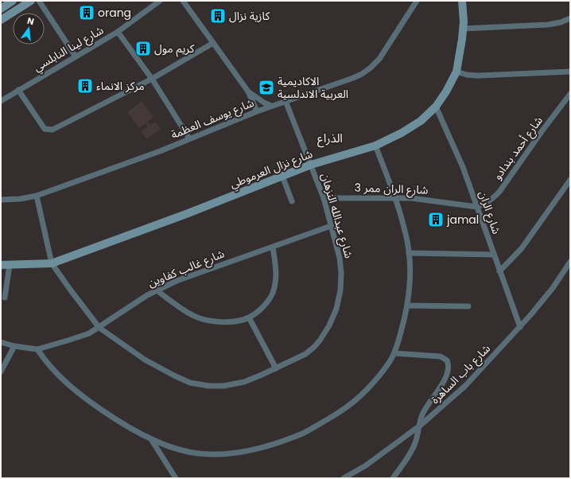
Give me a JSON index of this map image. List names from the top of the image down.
{
  "streets": {
    "street": [
      "شارع لينا النابلسي",
      "شارع يوسف العظمة",
      "شارع أحمد بندادو",
      "شارع نزال العرموطي",
      "شارع الران ممر 3",
      "شارع الران",
      "شارع عبدالله النزهان",
      "شارع غالب كفاوين",
      "شارع باب الساهرة"
    ]
  },
  "crossings": [
    ["شارع يوسف العظمة", "شارع عبدالله النزهان"],
    ["شارع أحمد بندادو", "شارع الران ممر 3"],
    ["شارع أحمد بندادو", "شارع الران"],
    ["شارع نزال العرموطي", "شارع الران"],
    ["شارع نزال العرموطي", "شارع عبدالله النزهان"],
    ["شارع الران ممر 3", "شارع الران"],
    ["شارع الران ممر 3", "شارع عبدالله النزهان"],
    ["شارع الران", "شارع باب الساهرة"],
    ["شارع عبدالله النزهان", "شارع غالب كفاوين"]
  ],
  "districts": ["الذراع"],
  "places": {
    "building": [
      "orang",
      "كازية نزال",
      "كريم مول",
      "مركز الانماء",
      "jamal"
    ],
    "school or university": ["الاكاديمية العربية الاندلسية"]
  },
  "north": "top"
}
